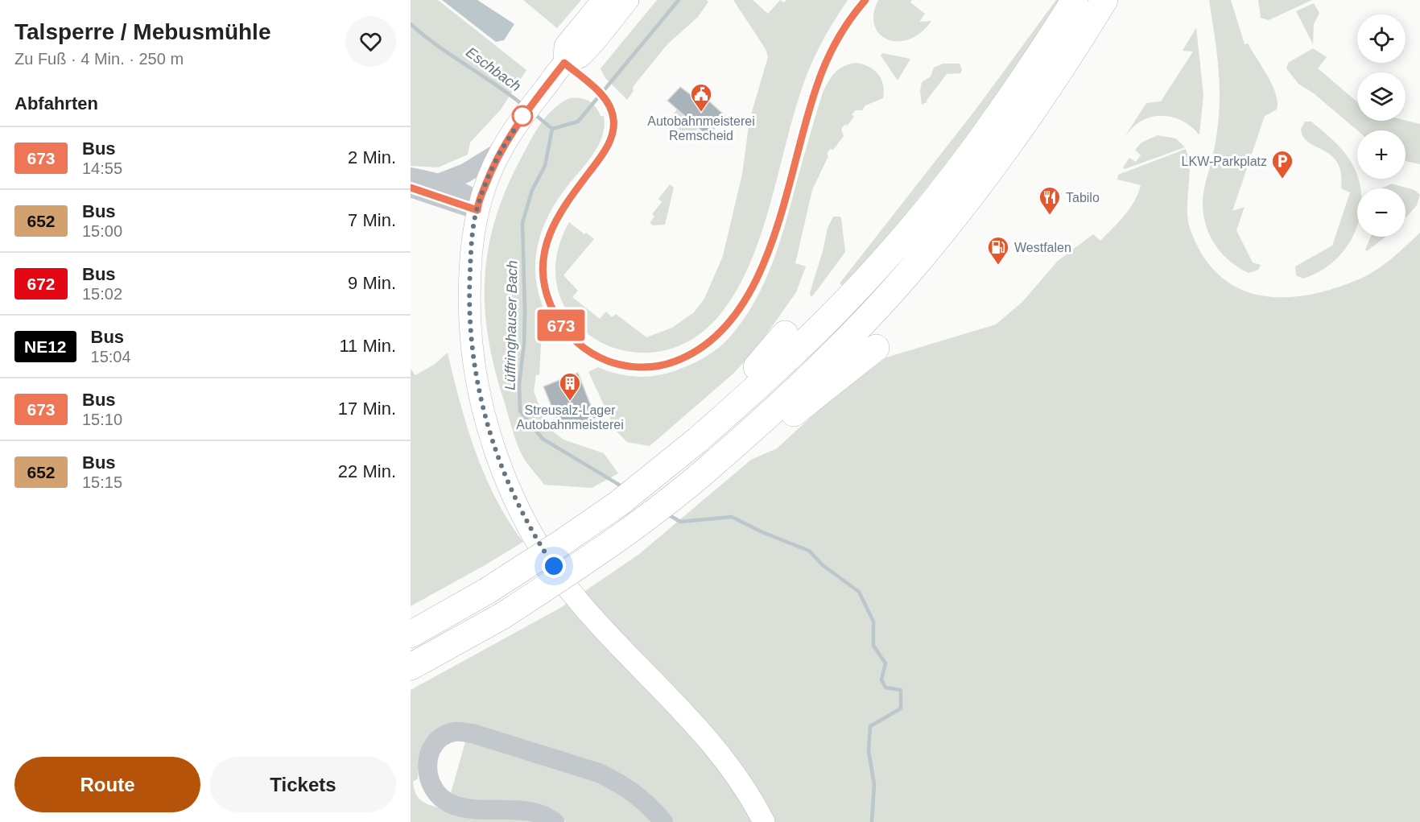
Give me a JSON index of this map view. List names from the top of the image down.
{
  "water": ["Eschbach", "Lüffringhauser Bach"],
  "places": {
    "public building": ["Autobahnmeisterei Remscheid"],
    "parking": ["LKW-Parkplatz"],
    "restaurant": ["Tabilo"],
    "fuel station": ["Westfalen"],
    "building": ["Streusalz-Lager Autobahnmeisterei"]
  },
  "lines": ["bus line 673"],
  "page": {
    "heading": [
      ["Talsperre / Mebusmühle", "Zu Fuß · 4 Min. · 250 m"],
      "Abfahrten"
    ],
    "on_map": "673",
    "map_buttons": ["+", "−"],
    "list": [
      {
        "mark": "673",
        "name": "Bus",
        "note": "14:55",
        "value": "2 Min."
      },
      {
        "mark": "652",
        "name": "Bus",
        "note": "15:00",
        "value": "7 Min."
      },
      {
        "mark": "672",
        "name": "Bus",
        "note": "15:02",
        "value": "9 Min."
      },
      {
        "mark": "NE12",
        "name": "Bus",
        "note": "15:04",
        "value": "11 Min."
      },
      {
        "mark": "673",
        "name": "Bus",
        "note": "15:10",
        "value": "17 Min."
      },
      {
        "mark": "652",
        "name": "Bus",
        "note": "15:15",
        "value": "22 Min."
      }
    ],
    "buttons": ["Route", "Tickets"]
  }
}
